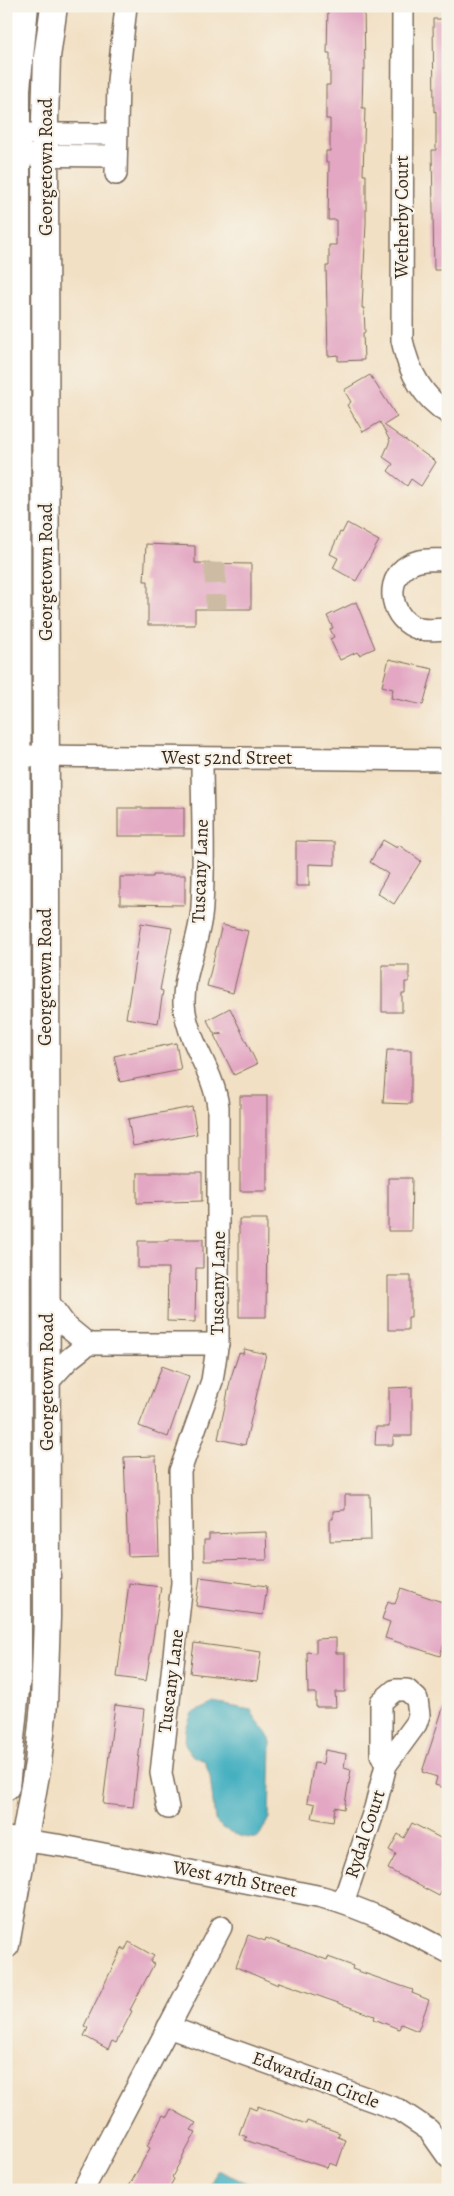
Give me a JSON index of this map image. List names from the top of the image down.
{
  "streets": {
    "main road": ["Georgetown Road"],
    "street": [
      "Wetherby Court",
      "West 52nd Street",
      "Tuscany Lane",
      "Rydal Court",
      "West 47th Street",
      "Edwardian Circle"
    ]
  },
  "crossings": [
    ["Georgetown Road", "West 52nd Street"],
    ["Georgetown Road", "West 47th Street"],
    ["West 52nd Street", "Tuscany Lane"],
    ["Rydal Court", "West 47th Street"]
  ]
}
